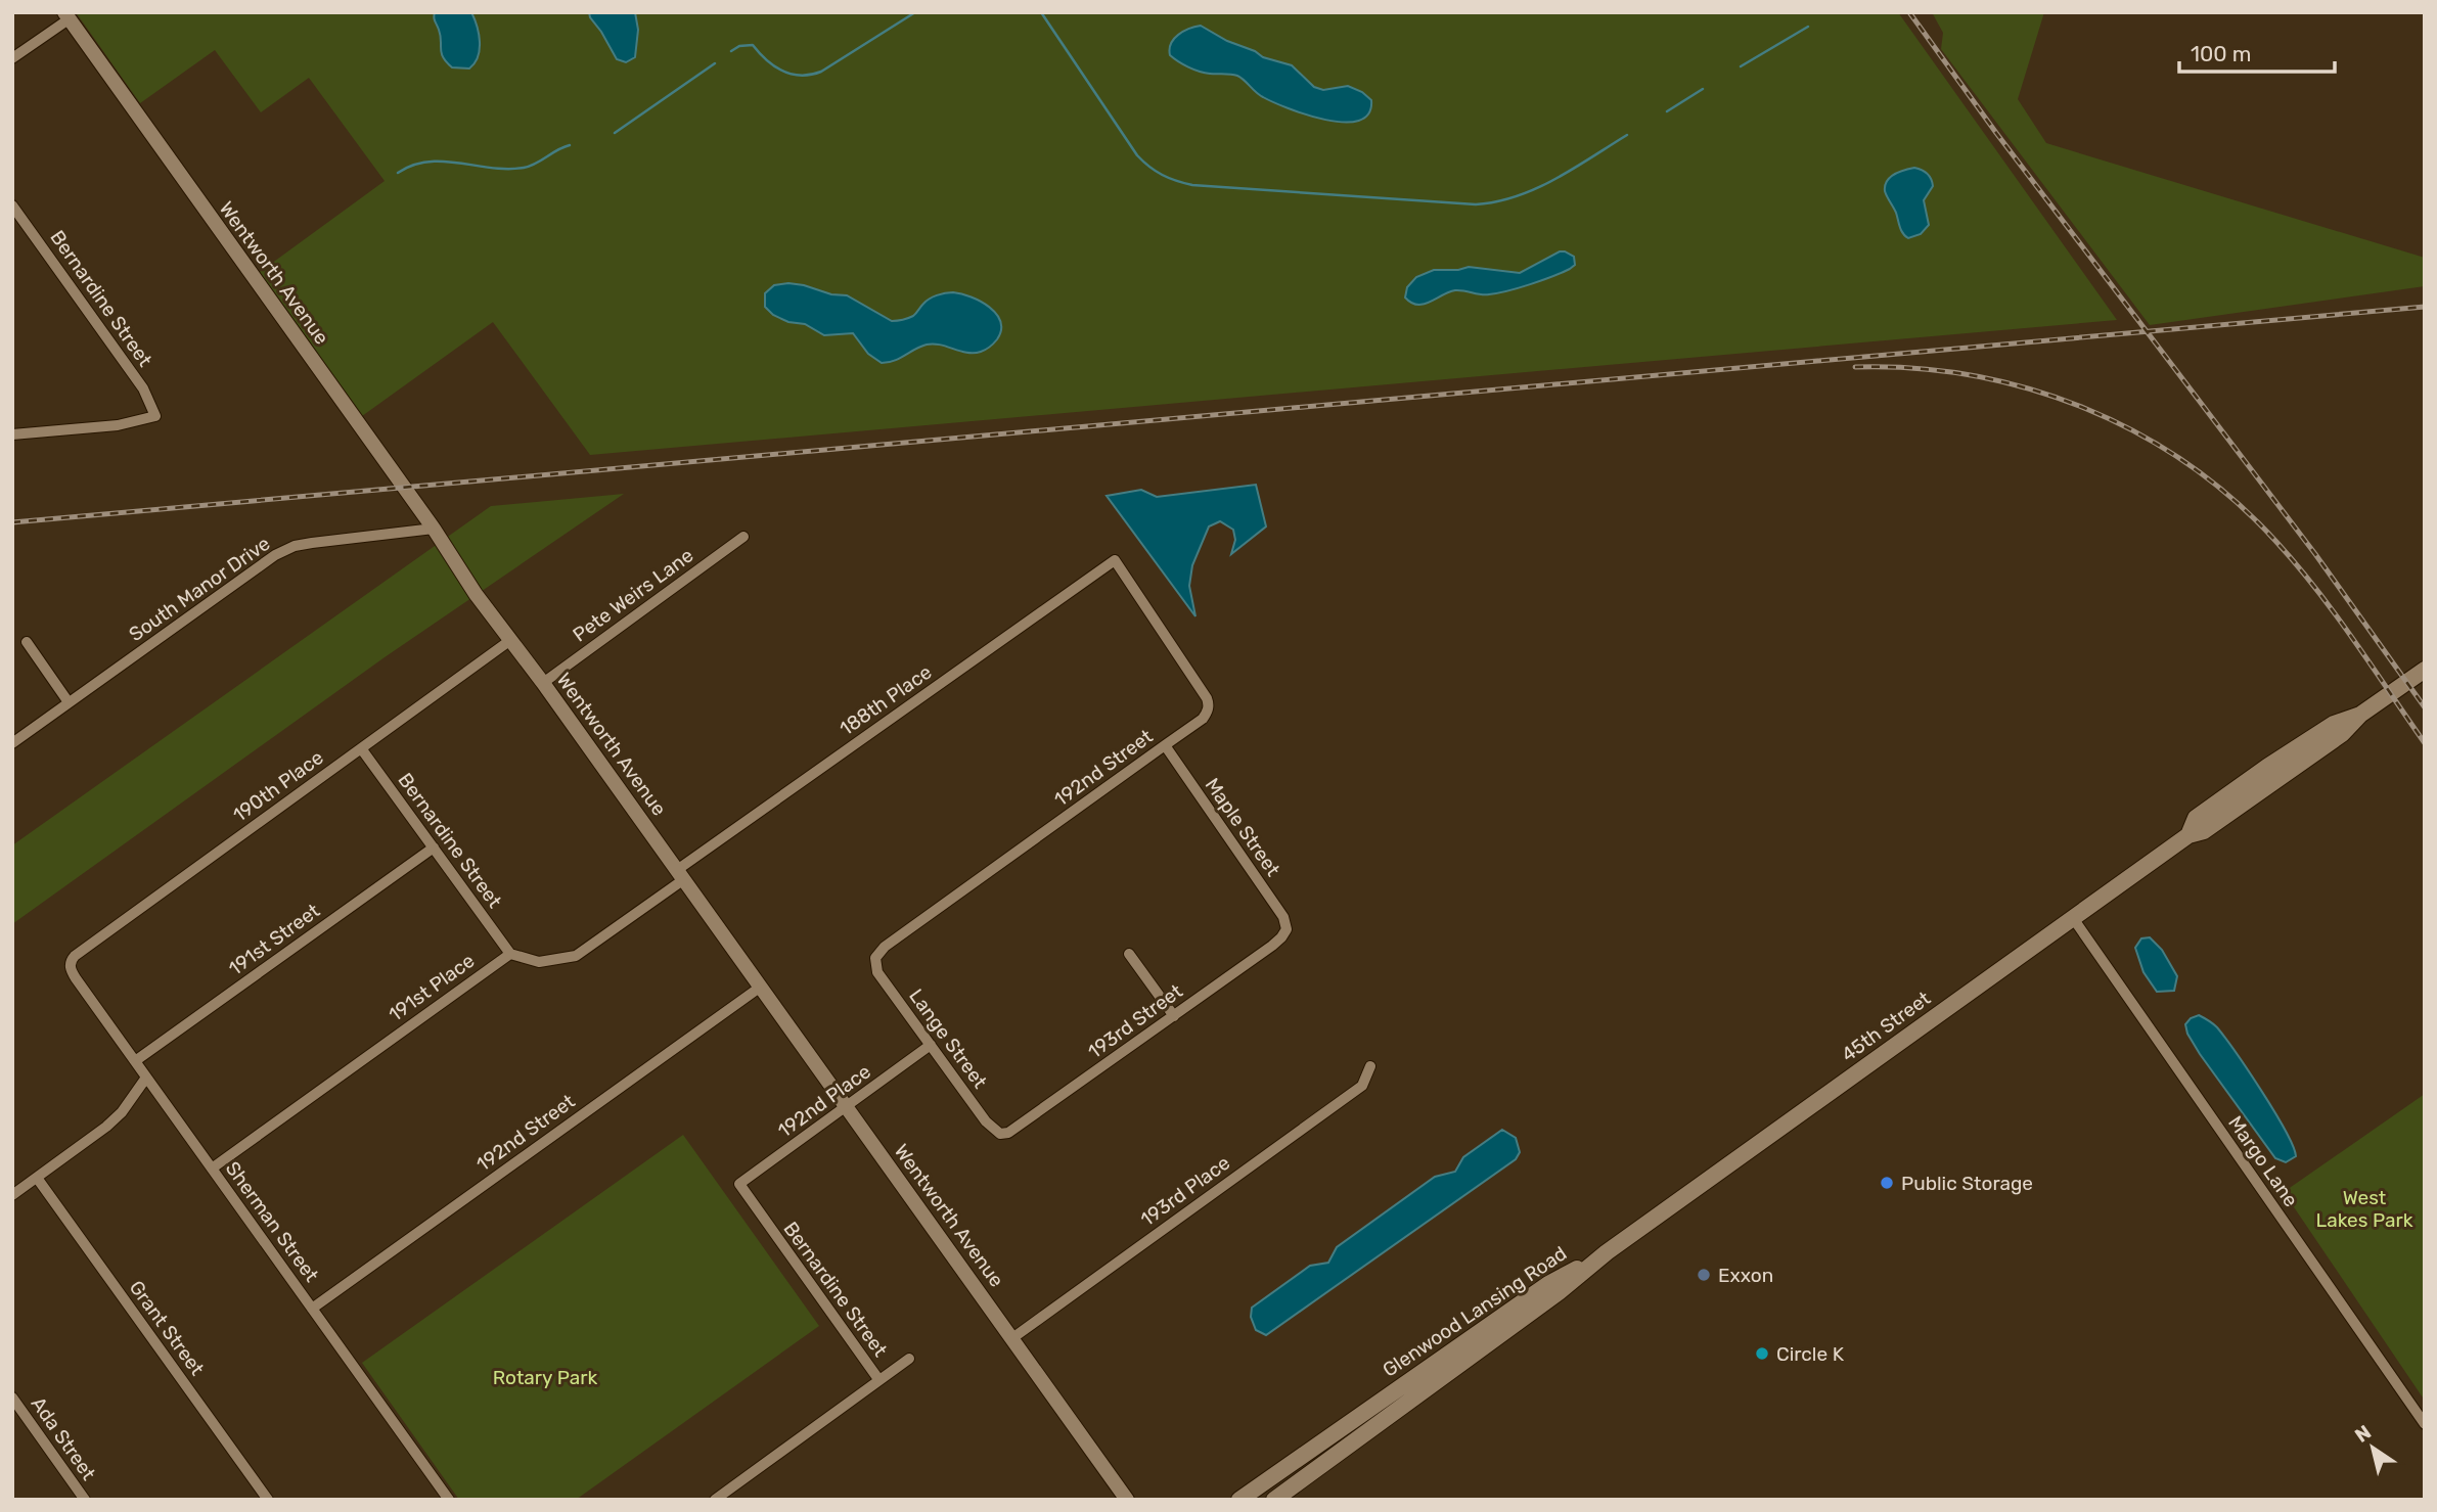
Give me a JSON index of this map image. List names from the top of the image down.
{
  "streets": {
    "main road": ["45th Street", "Glenwood Lansing Road"],
    "street": [
      "Wentworth Avenue",
      "Bernardine Street",
      "South Manor Drive",
      "Pete Weirs Lane",
      "188th Place",
      "192nd Street",
      "190th Place",
      "Maple Street",
      "191st Street",
      "191st Place",
      "193rd Street",
      "Lange Street",
      "192nd Place",
      "Margo Lane",
      "193rd Place",
      "Sherman Street",
      "Grant Street",
      "Ada Street"
    ]
  },
  "crossings": [
    ["Wentworth Avenue", "South Manor Drive"],
    ["Wentworth Avenue", "Pete Weirs Lane"],
    ["Wentworth Avenue", "188th Place"],
    ["Wentworth Avenue", "192nd Street"],
    ["Wentworth Avenue", "190th Place"],
    ["Wentworth Avenue", "192nd Place"],
    ["Wentworth Avenue", "193rd Place"],
    ["Bernardine Street", "190th Place"],
    ["Bernardine Street", "191st Street"],
    ["Bernardine Street", "191st Place"],
    ["Bernardine Street", "192nd Place"],
    ["188th Place", "192nd Street"],
    ["192nd Street", "Maple Street"],
    ["192nd Street", "Lange Street"],
    ["192nd Street", "Sherman Street"],
    ["190th Place", "Sherman Street"],
    ["Maple Street", "193rd Street"],
    ["191st Street", "Sherman Street"],
    ["191st Place", "Sherman Street"],
    ["193rd Street", "Lange Street"],
    ["45th Street", "Margo Lane"],
    ["45th Street", "Glenwood Lansing Road"],
    ["Lange Street", "192nd Place"]
  ],
  "parks": ["West Lakes Park", "Rotary Park"],
  "places": ["Public Storage", "Exxon", "Circle K"],
  "scale_bar": "100 m",
  "north": "top left"
}
